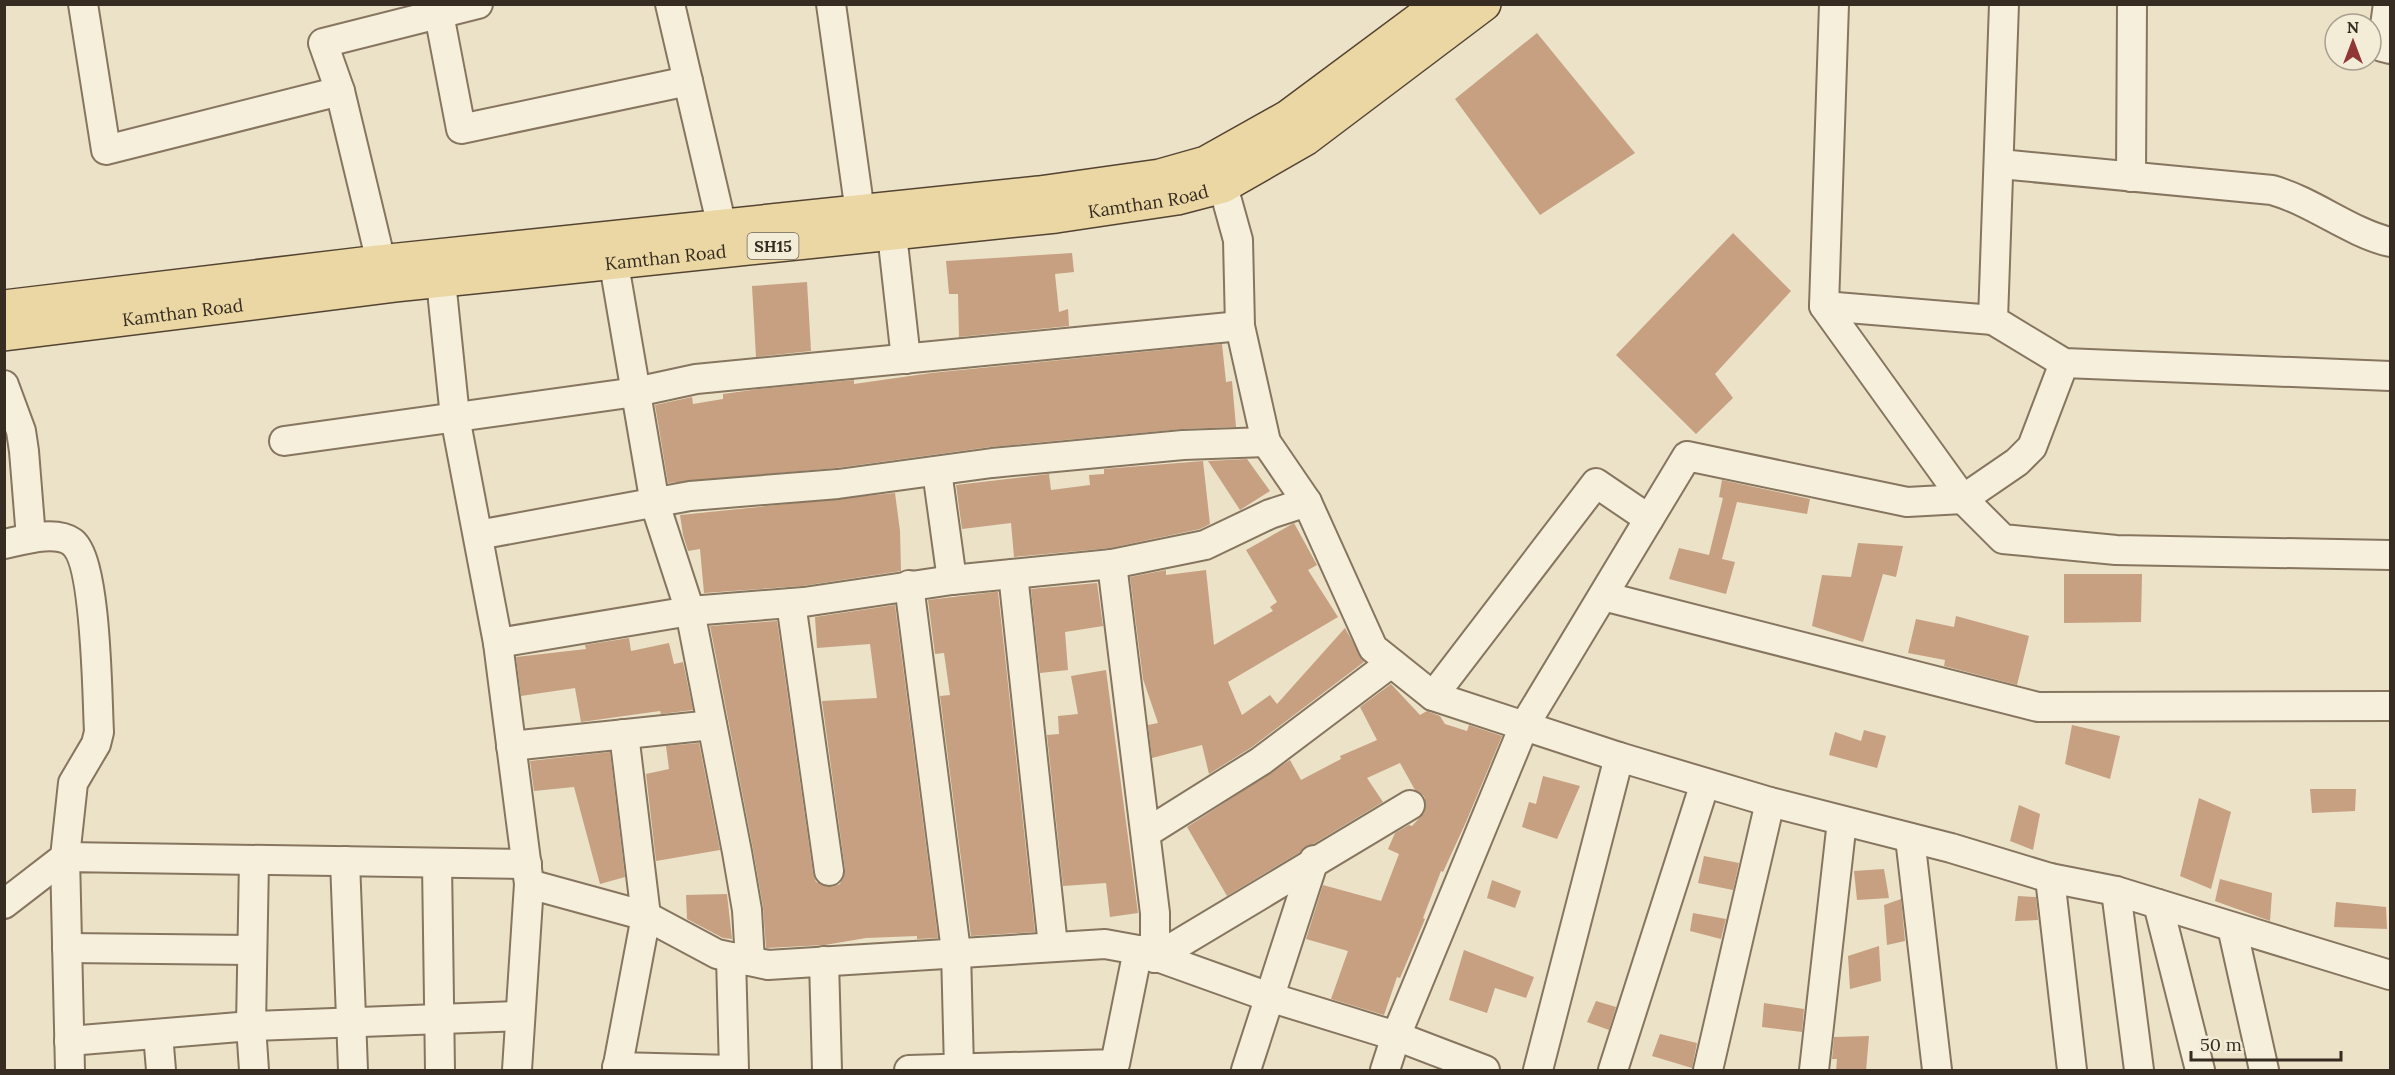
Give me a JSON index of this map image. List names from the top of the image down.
{
  "streets": {
    "main road": ["Kamthan Road", "SH15"]
  },
  "scale_bar": "50 m",
  "north": "top"
}
